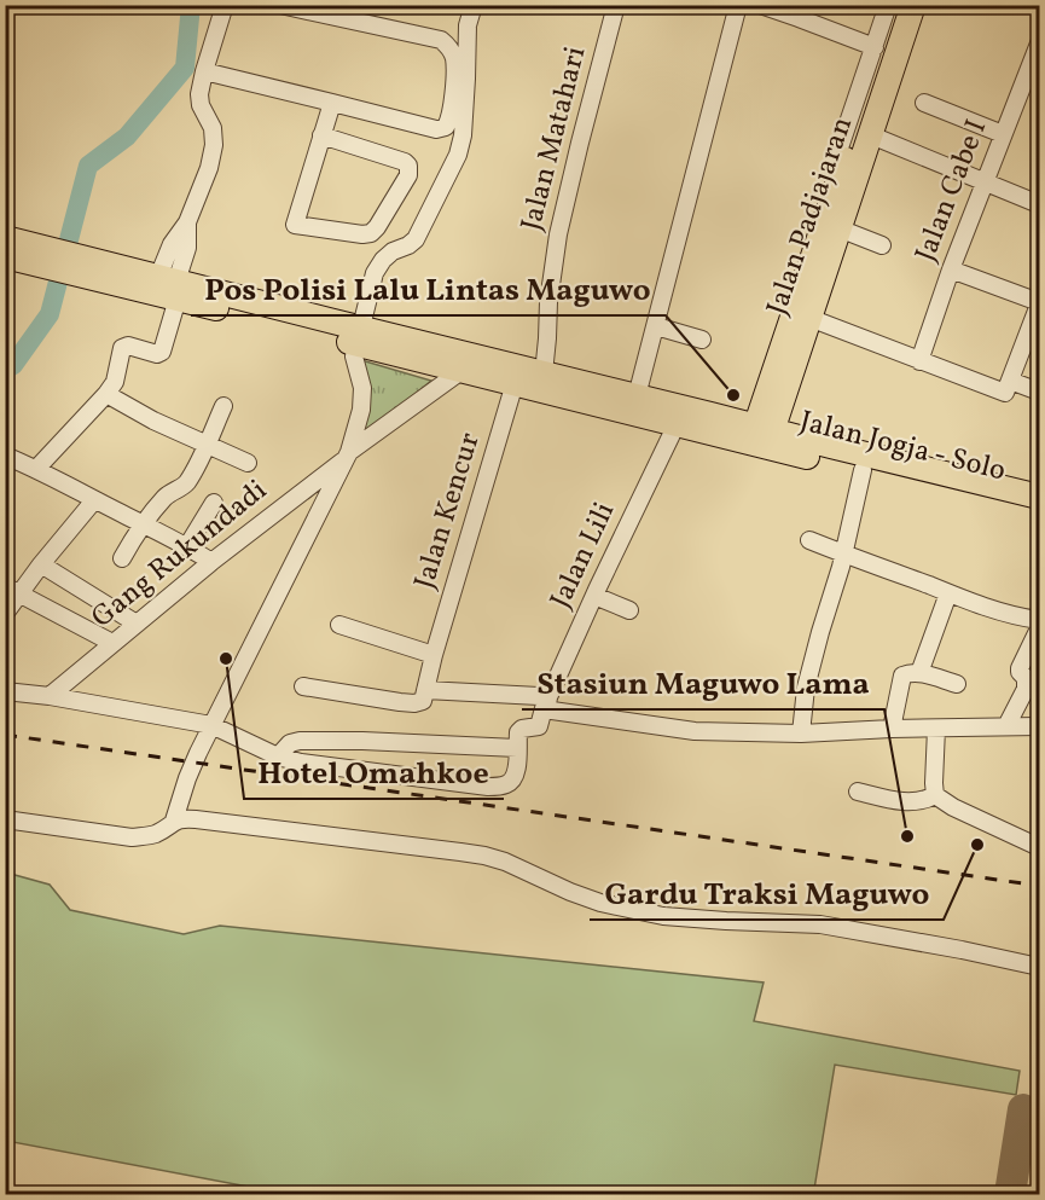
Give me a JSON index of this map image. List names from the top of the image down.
{
  "streets": {
    "highway": ["Jalan Padjajaran", "Jalan Jogja - Solo"],
    "street": [
      "Jalan Matahari",
      "Jalan Cabe I",
      "Jalan Kencur",
      "Gang Rukundadi",
      "Jalan Lili"
    ]
  },
  "crossings": [
    ["Jalan Padjajaran", "Jalan Jogja - Solo"]
  ],
  "places": [
    "Pos Polisi Lalu Lintas Maguwo",
    "Hotel Omahkoe",
    "Stasiun Maguwo Lama",
    "Gardu Traksi Maguwo"
  ]
}
